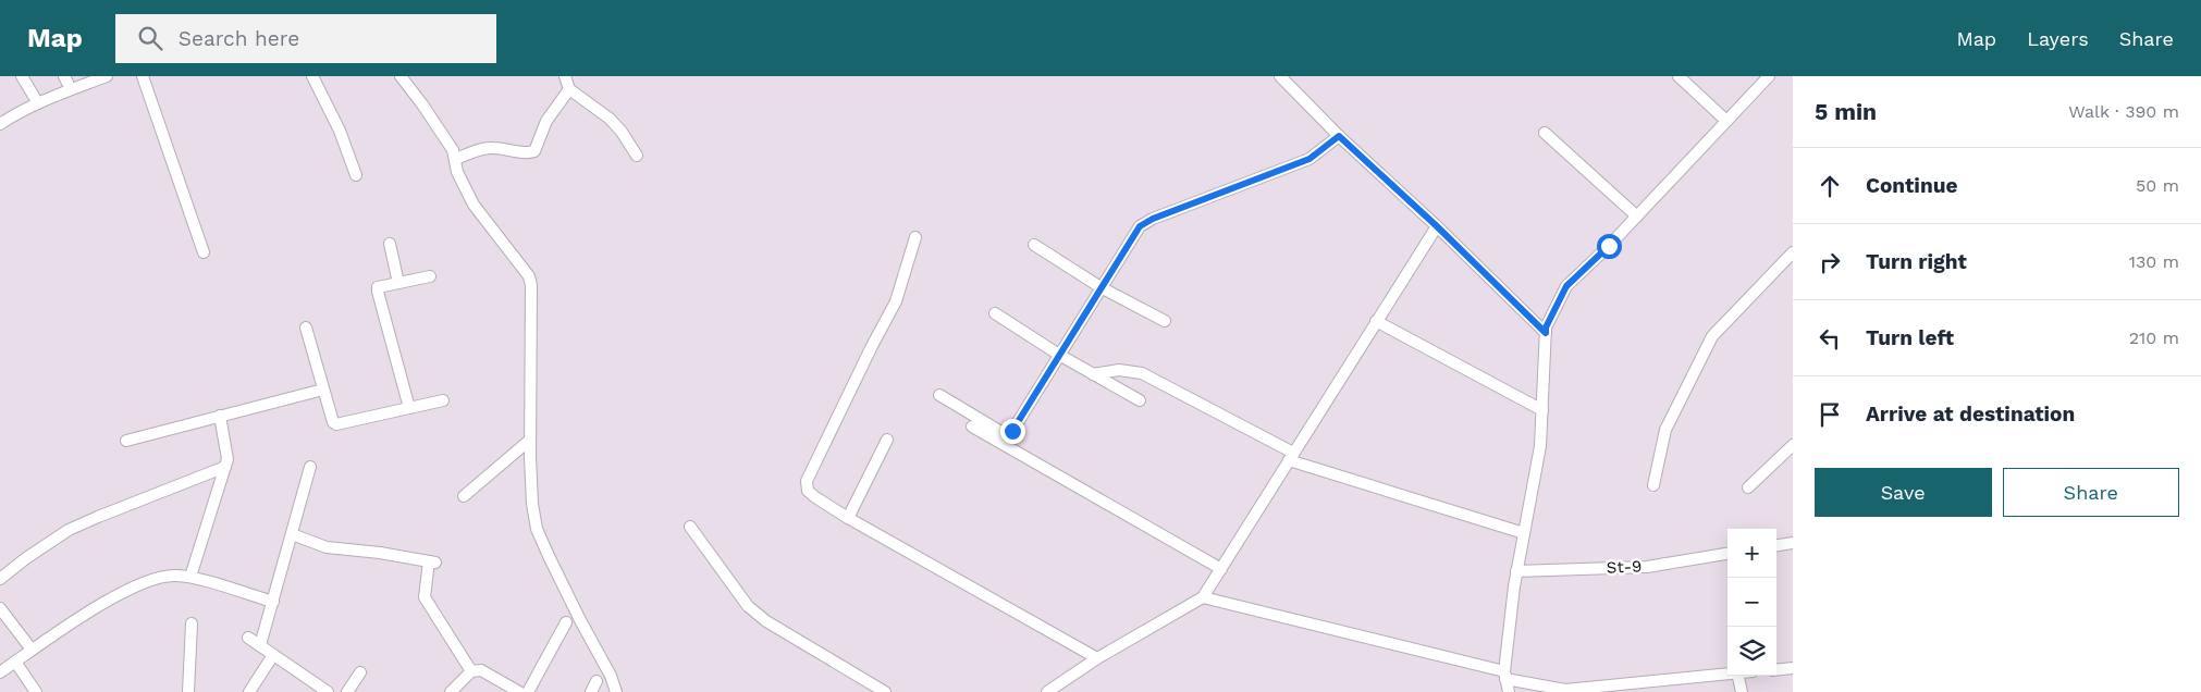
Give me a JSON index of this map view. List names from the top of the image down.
{
  "streets": {
    "street": ["St-9"]
  },
  "page": {
    "header": "Map",
    "search": "Search here",
    "nav": ["Map", "Layers", "Share"],
    "heading": ["5 min", "Walk · 390 m"],
    "list": [
      ["Continue", "50 m"],
      ["Turn right", "130 m"],
      ["Turn left", "210 m"],
      "Arrive at destination"
    ],
    "buttons": ["Save", "Share"],
    "map_buttons": ["+", "−"]
  }
}
